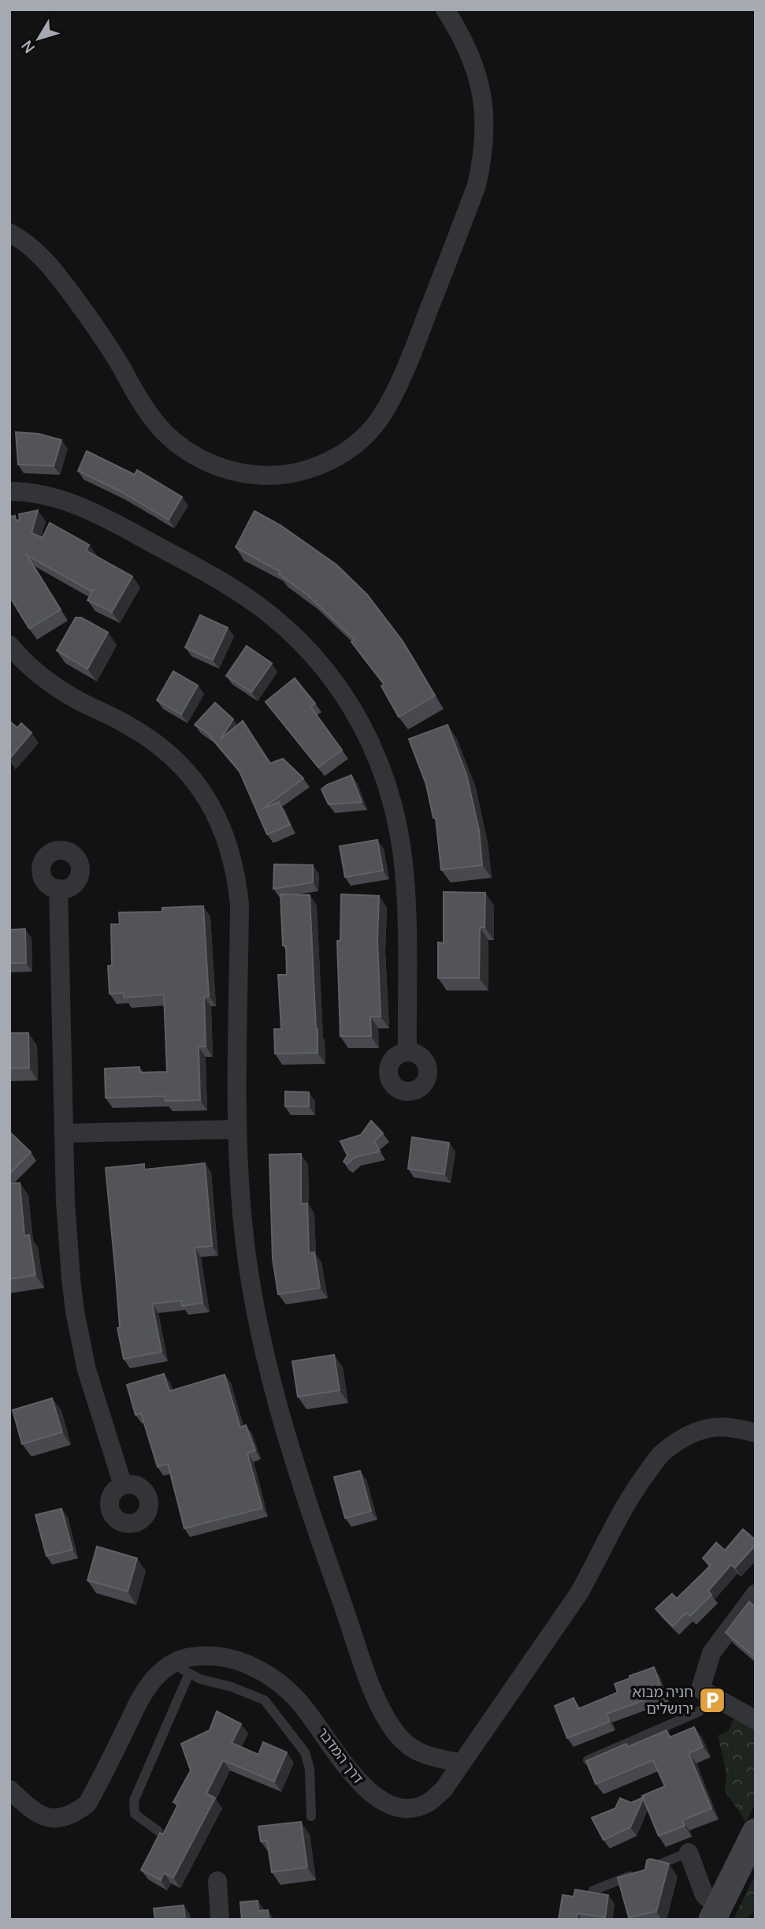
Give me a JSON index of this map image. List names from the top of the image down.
{
  "streets": {
    "street": ["דרך המדבר"]
  },
  "places": {
    "parking": ["חניה מבוא ירושלים"]
  },
  "north": "bottom left"
}
